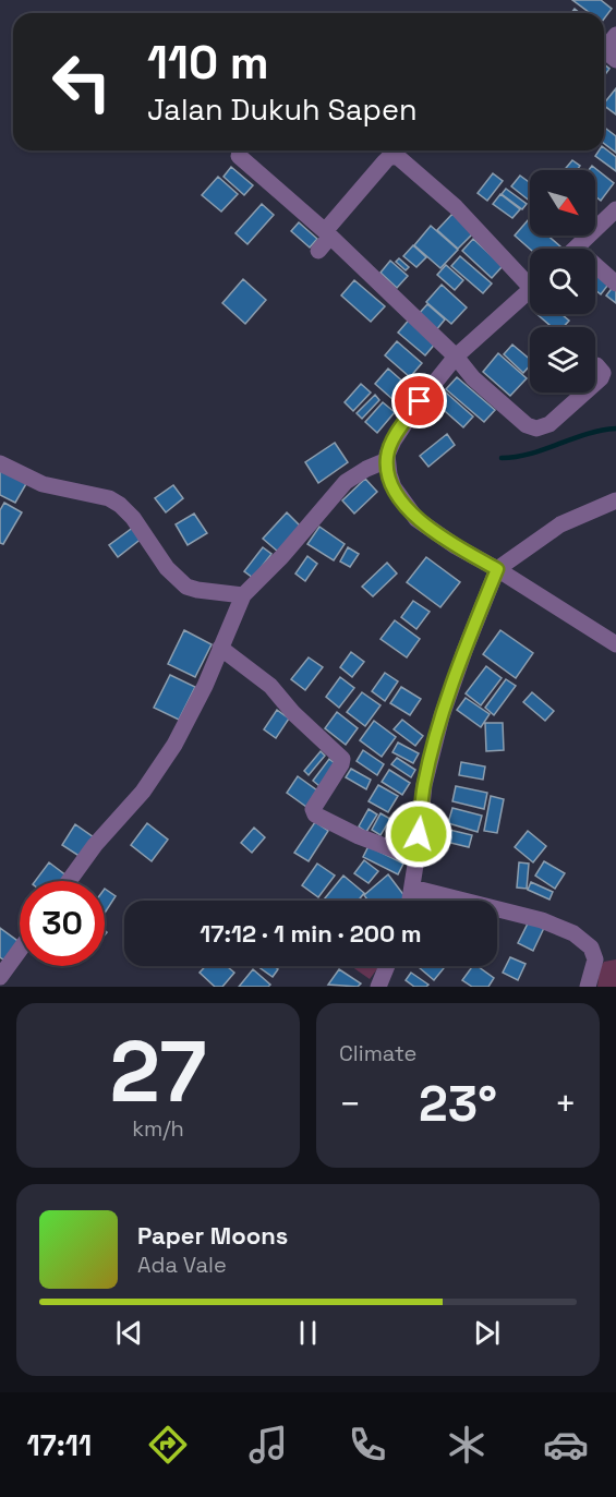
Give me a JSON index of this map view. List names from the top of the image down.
{
  "north": "bottom right",
  "page": {
    "turn": ["110 m", "Jalan Dukuh Sapen"],
    "limit": "30",
    "trip": "17:12 · 1 min · 200 m",
    "tile": [
      ["27", "km/h"],
      "Climate"
    ],
    "heat": ["−", "23°", "+"],
    "song": ["Paper Moons", "Ada Vale"],
    "tabs": "17:11"
  }
}
